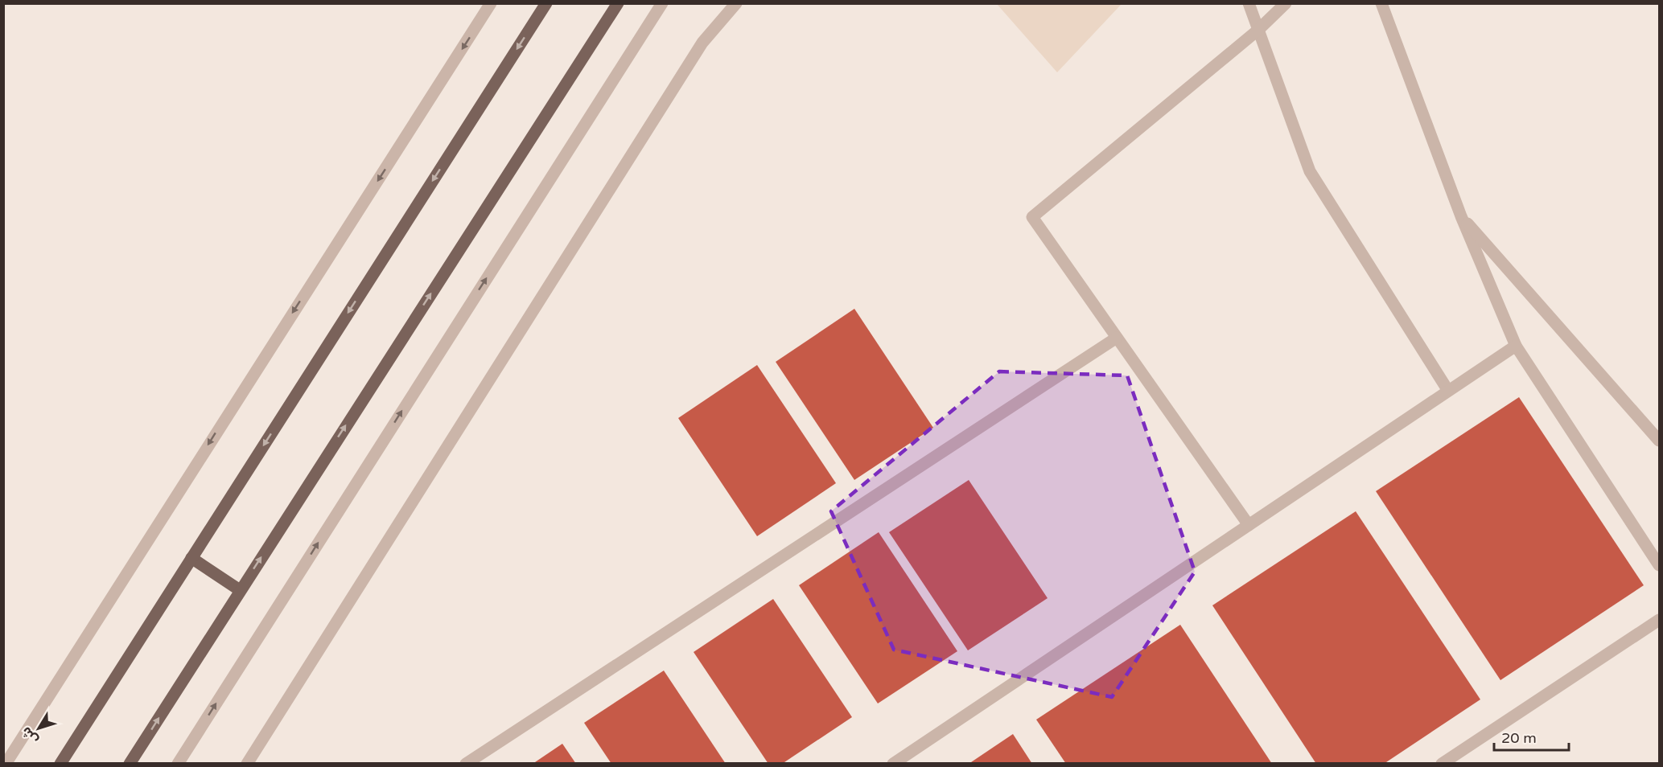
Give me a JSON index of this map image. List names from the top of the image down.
{
  "scale_bar": "20 m",
  "north": "bottom left"
}
